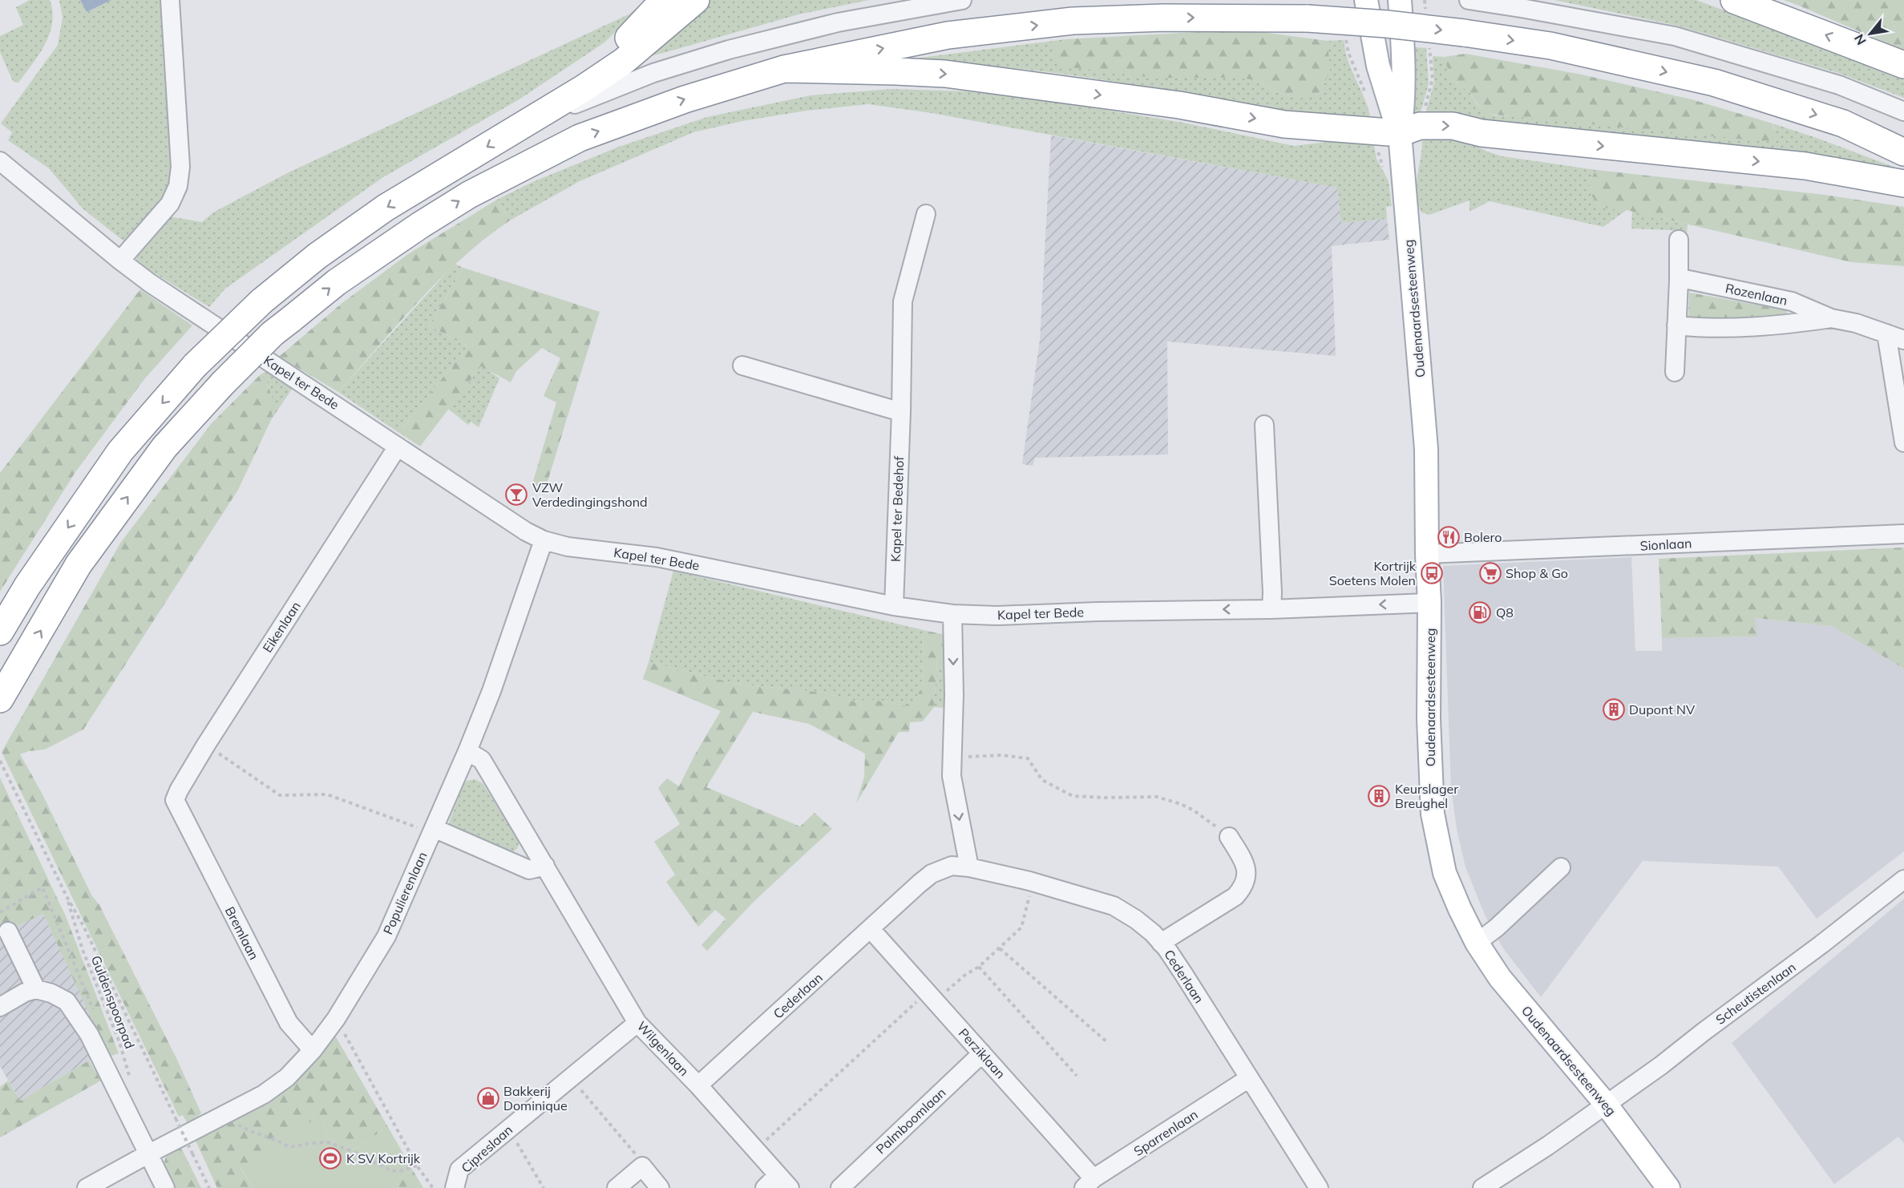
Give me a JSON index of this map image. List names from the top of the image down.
{
  "streets": {
    "main road": ["Oudenaardsesteenweg"],
    "street": [
      "Rozenlaan",
      "Kapel ter Bede",
      "Kapel ter Bedehof",
      "Sionlaan",
      "Eikenlaan",
      "Populierenlaan",
      "Bremlaan",
      "Cederlaan",
      "Scheutistenlaan",
      "Wilgenlaan",
      "Perziklaan",
      "Palmboomlaan",
      "Sparrenlaan",
      "Cipreslaan"
    ],
    "path": ["Guldenspoorpad"]
  },
  "crossings": [
    ["Oudenaardsesteenweg", "Kapel ter Bede"],
    ["Oudenaardsesteenweg", "Sionlaan"],
    ["Oudenaardsesteenweg", "Scheutistenlaan"],
    ["Kapel ter Bede", "Kapel ter Bedehof"],
    ["Kapel ter Bede", "Eikenlaan"],
    ["Kapel ter Bede", "Populierenlaan"],
    ["Eikenlaan", "Bremlaan"],
    ["Populierenlaan", "Bremlaan"],
    ["Populierenlaan", "Wilgenlaan"],
    ["Cederlaan", "Wilgenlaan"],
    ["Cederlaan", "Perziklaan"],
    ["Cederlaan", "Sparrenlaan"],
    ["Wilgenlaan", "Cipreslaan"],
    ["Perziklaan", "Palmboomlaan"],
    ["Perziklaan", "Sparrenlaan"]
  ],
  "places": {
    "bar": ["VZW Verdedingingshond"],
    "restaurant": ["Bolero"],
    "bus stop": ["Kortrijk Soetens Molen"],
    "supermarket": ["Shop & Go"],
    "fuel station": ["Q8"],
    "building": ["Dupont NV", "Keurslager Breughel"],
    "shop": ["Bakkerij Dominique"],
    "sports": ["K SV Kortrijk"]
  },
  "north": "bottom left"
}
